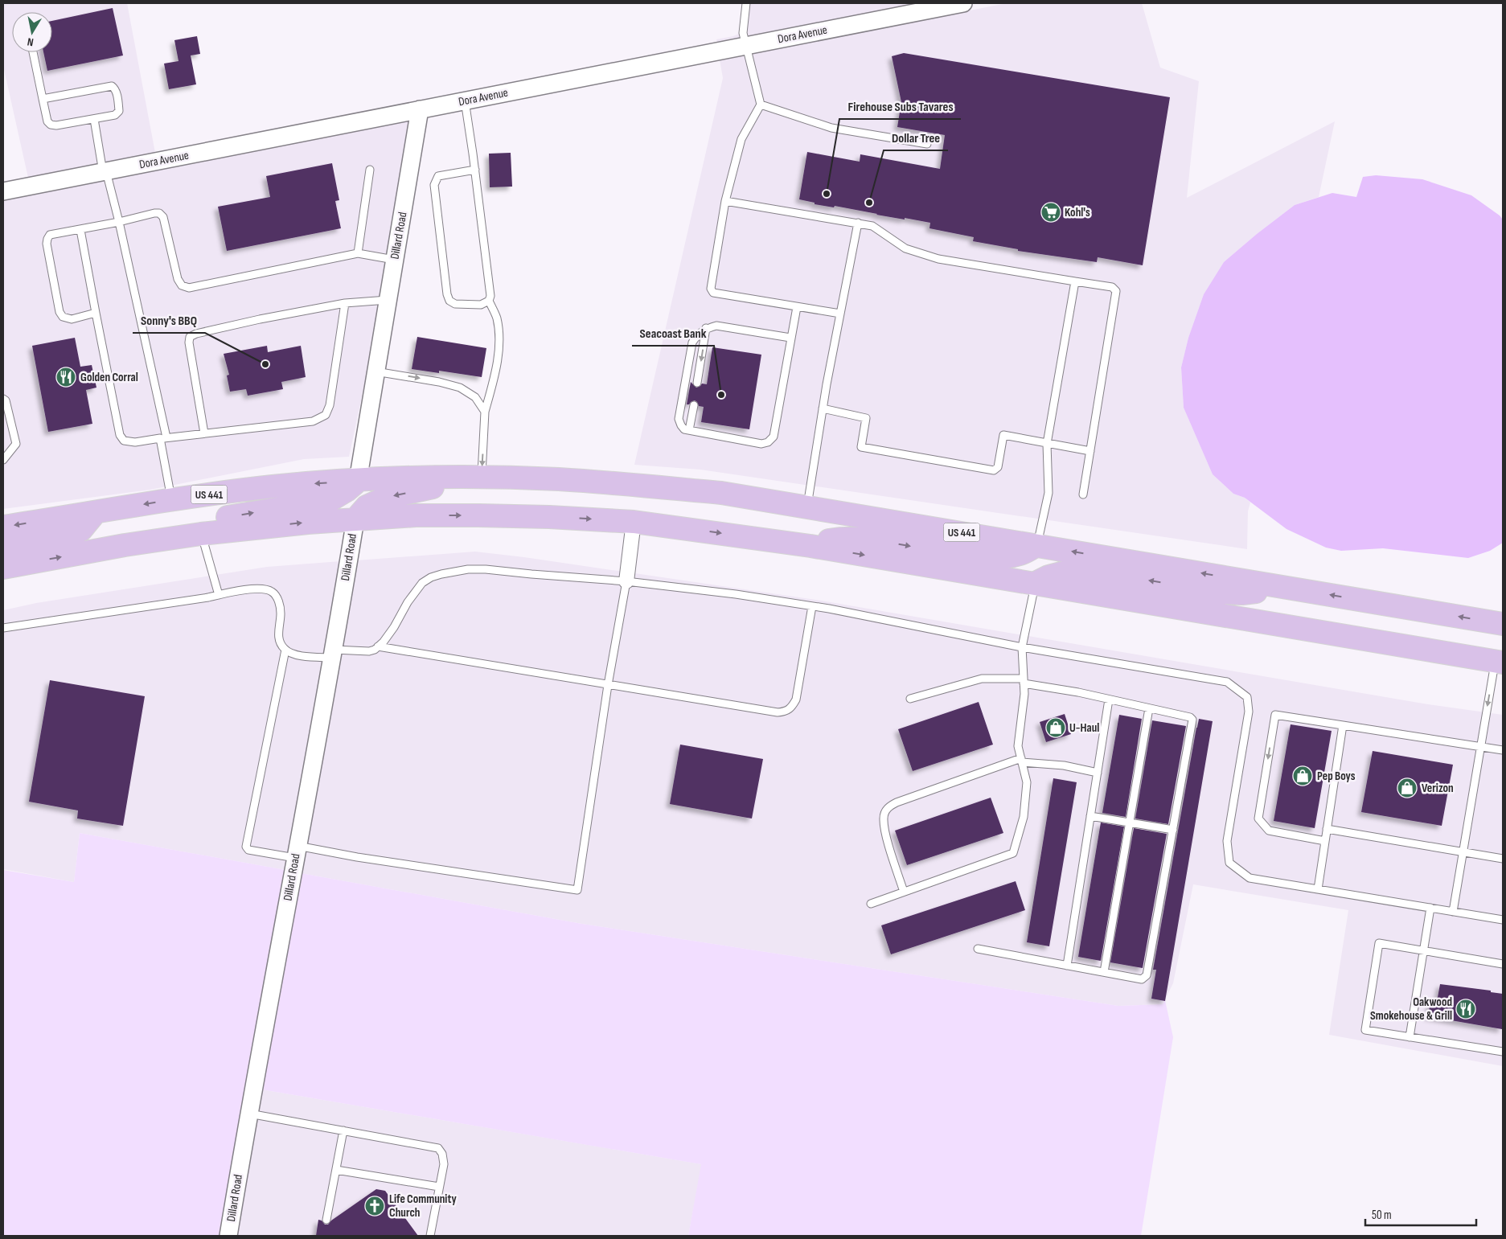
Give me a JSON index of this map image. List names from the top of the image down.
{
  "streets": {
    "main road": ["US 441"],
    "street": ["Dora Avenue", "Dillard Road"]
  },
  "crossings": [
    ["Dora Avenue", "Dillard Road"],
    ["Dillard Road", "US 441"]
  ],
  "places": {
    "other": [
      "Firehouse Subs Tavares",
      "Dollar Tree",
      "Sonny's BBQ",
      "Seacoast Bank"
    ],
    "supermarket": ["Kohl's"],
    "restaurant": ["Golden Corral", "Oakwood Smokehouse & Grill"],
    "shop": ["U-Haul", "Pep Boys", "Verizon"],
    "church": ["Life Community Church"]
  },
  "scale_bar": "50 m",
  "north": "bottom"
}
